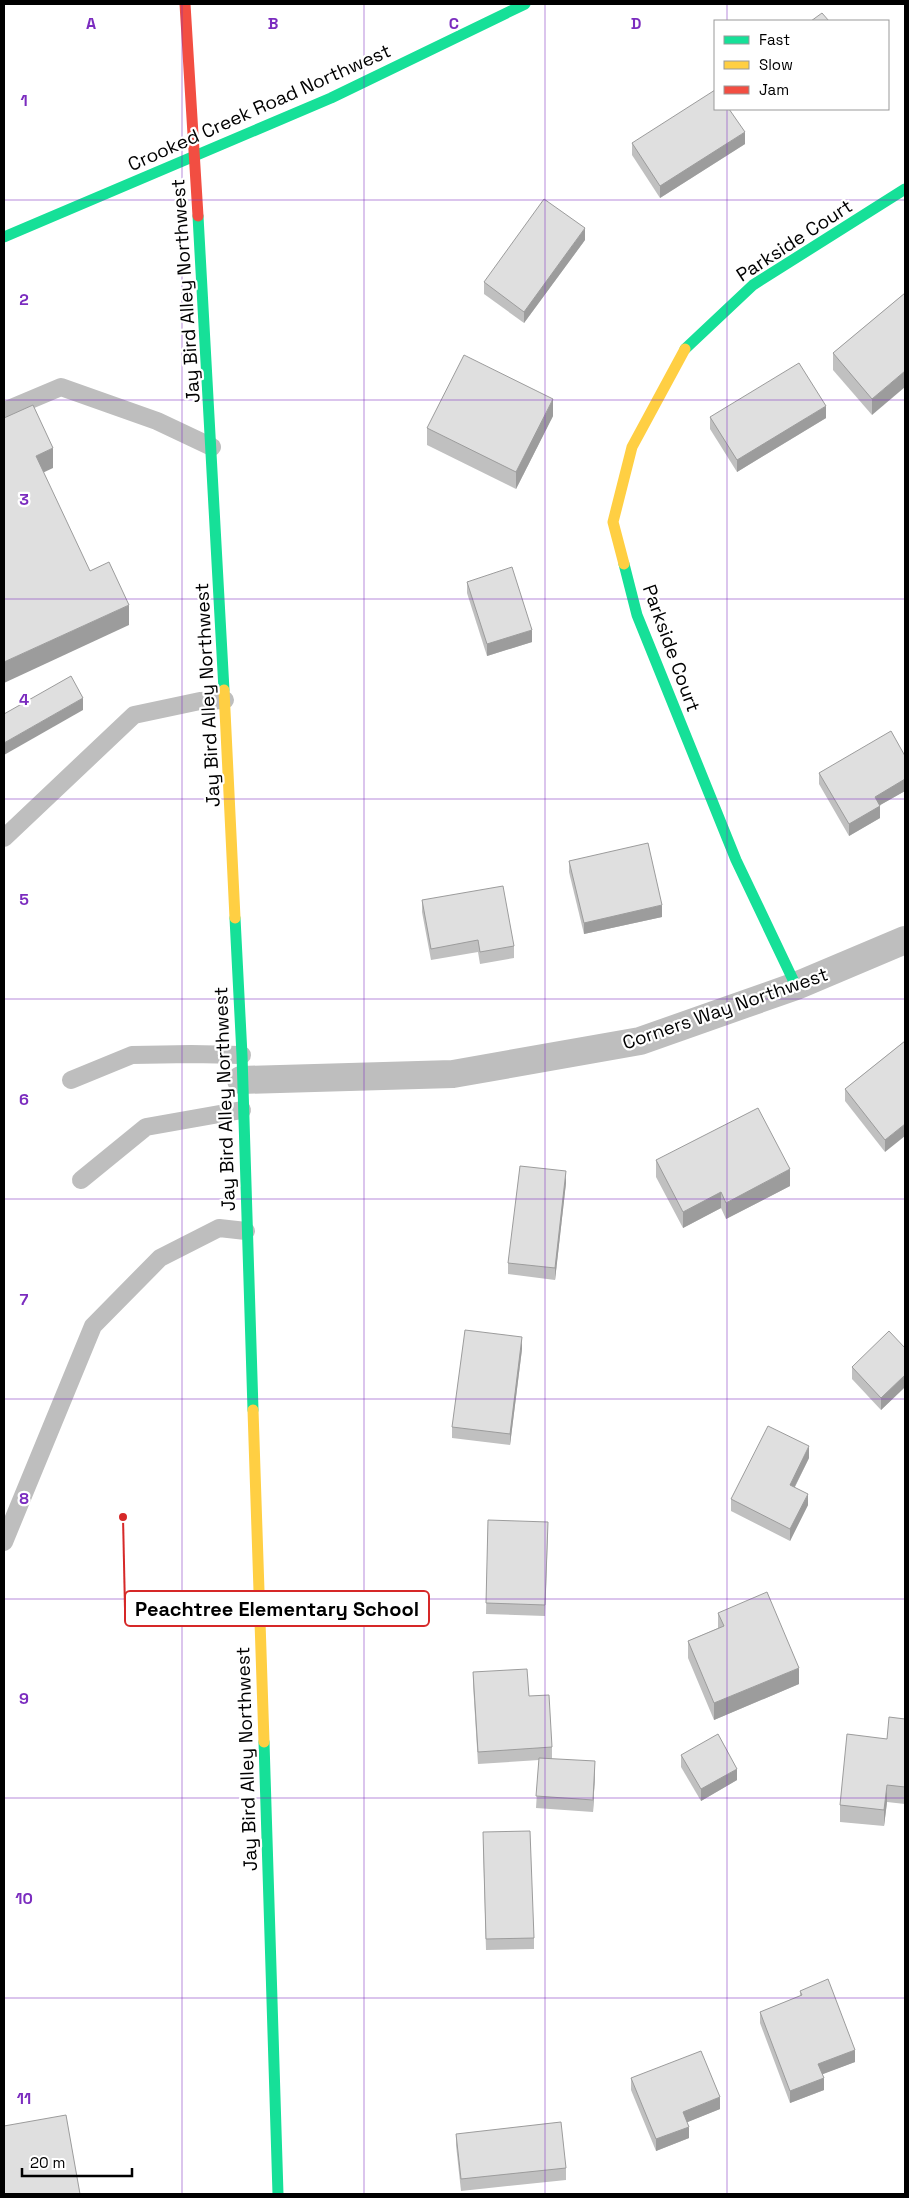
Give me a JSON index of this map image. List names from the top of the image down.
{
  "streets": {
    "street": [
      "Crooked Creek Road Northwest",
      "Parkside Court",
      "Jay Bird Alley Northwest",
      "Corners Way Northwest"
    ]
  },
  "crossings": [
    ["Crooked Creek Road Northwest", "Jay Bird Alley Northwest"],
    ["Parkside Court", "Corners Way Northwest"],
    ["Jay Bird Alley Northwest", "Corners Way Northwest"]
  ],
  "places": ["Peachtree Elementary School"],
  "legend": ["Fast", "Slow", "Jam"],
  "scale_bar": "20 m",
  "grid": {
    "columns": [
      "A",
      "B",
      "C",
      "D"
    ],
    "rows": [
      "1",
      "2",
      "3",
      "4",
      "5",
      "6",
      "7",
      "8",
      "9",
      "10",
      "11"
    ]
  }
}
